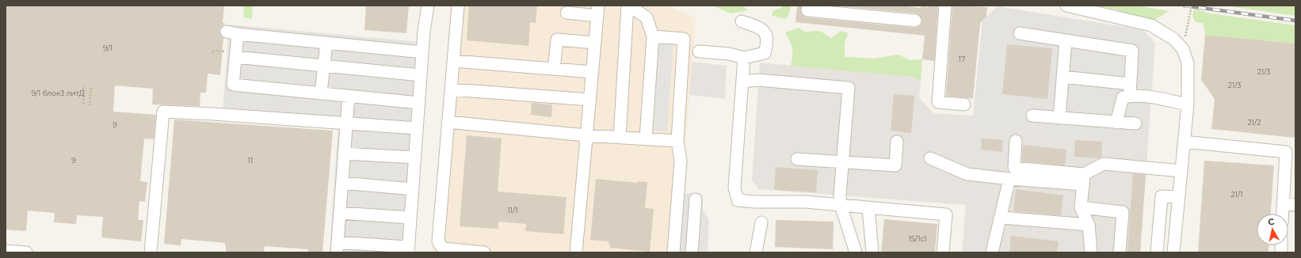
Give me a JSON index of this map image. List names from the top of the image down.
{
  "house_numbers": [
    "9/1",
    "17",
    "21/3",
    "21/3",
    "9/1 блок3 литД",
    "21/2",
    "9",
    "9",
    "11",
    "21/1",
    "11/1",
    "15/1с1"
  ],
  "north": "top"
}
